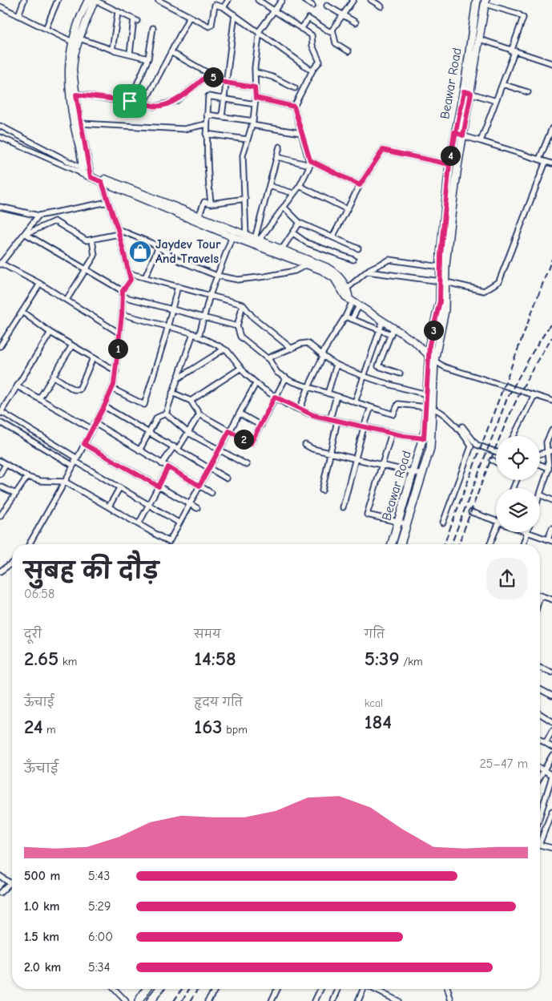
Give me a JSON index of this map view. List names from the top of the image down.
{
  "streets": {
    "main road": ["Beawar Road"]
  },
  "places": {
    "shop": ["Jaydev Tour And Travels"]
  },
  "page": {
    "pins": [
      "5",
      "4",
      "3",
      "1",
      "2"
    ],
    "heading": ["सुबह की दौड़", "06:58"],
    "stats": [
      ["दूरी", "2.65 km"],
      ["समय", "14:58"],
      ["गति", "5:39 /km"],
      ["ऊँचाई", "24 m"],
      ["हृदय गति", "163 bpm"],
      ["kcal", "184"]
    ],
    "chart": ["ऊँचाई", "25–47 m"],
    "list": [
      {
        "name": "500 m",
        "note": "5:43"
      },
      {
        "name": "1.0 km",
        "note": "5:29"
      },
      {
        "name": "1.5 km",
        "note": "6:00"
      },
      {
        "name": "2.0 km",
        "note": "5:34"
      }
    ]
  }
}
